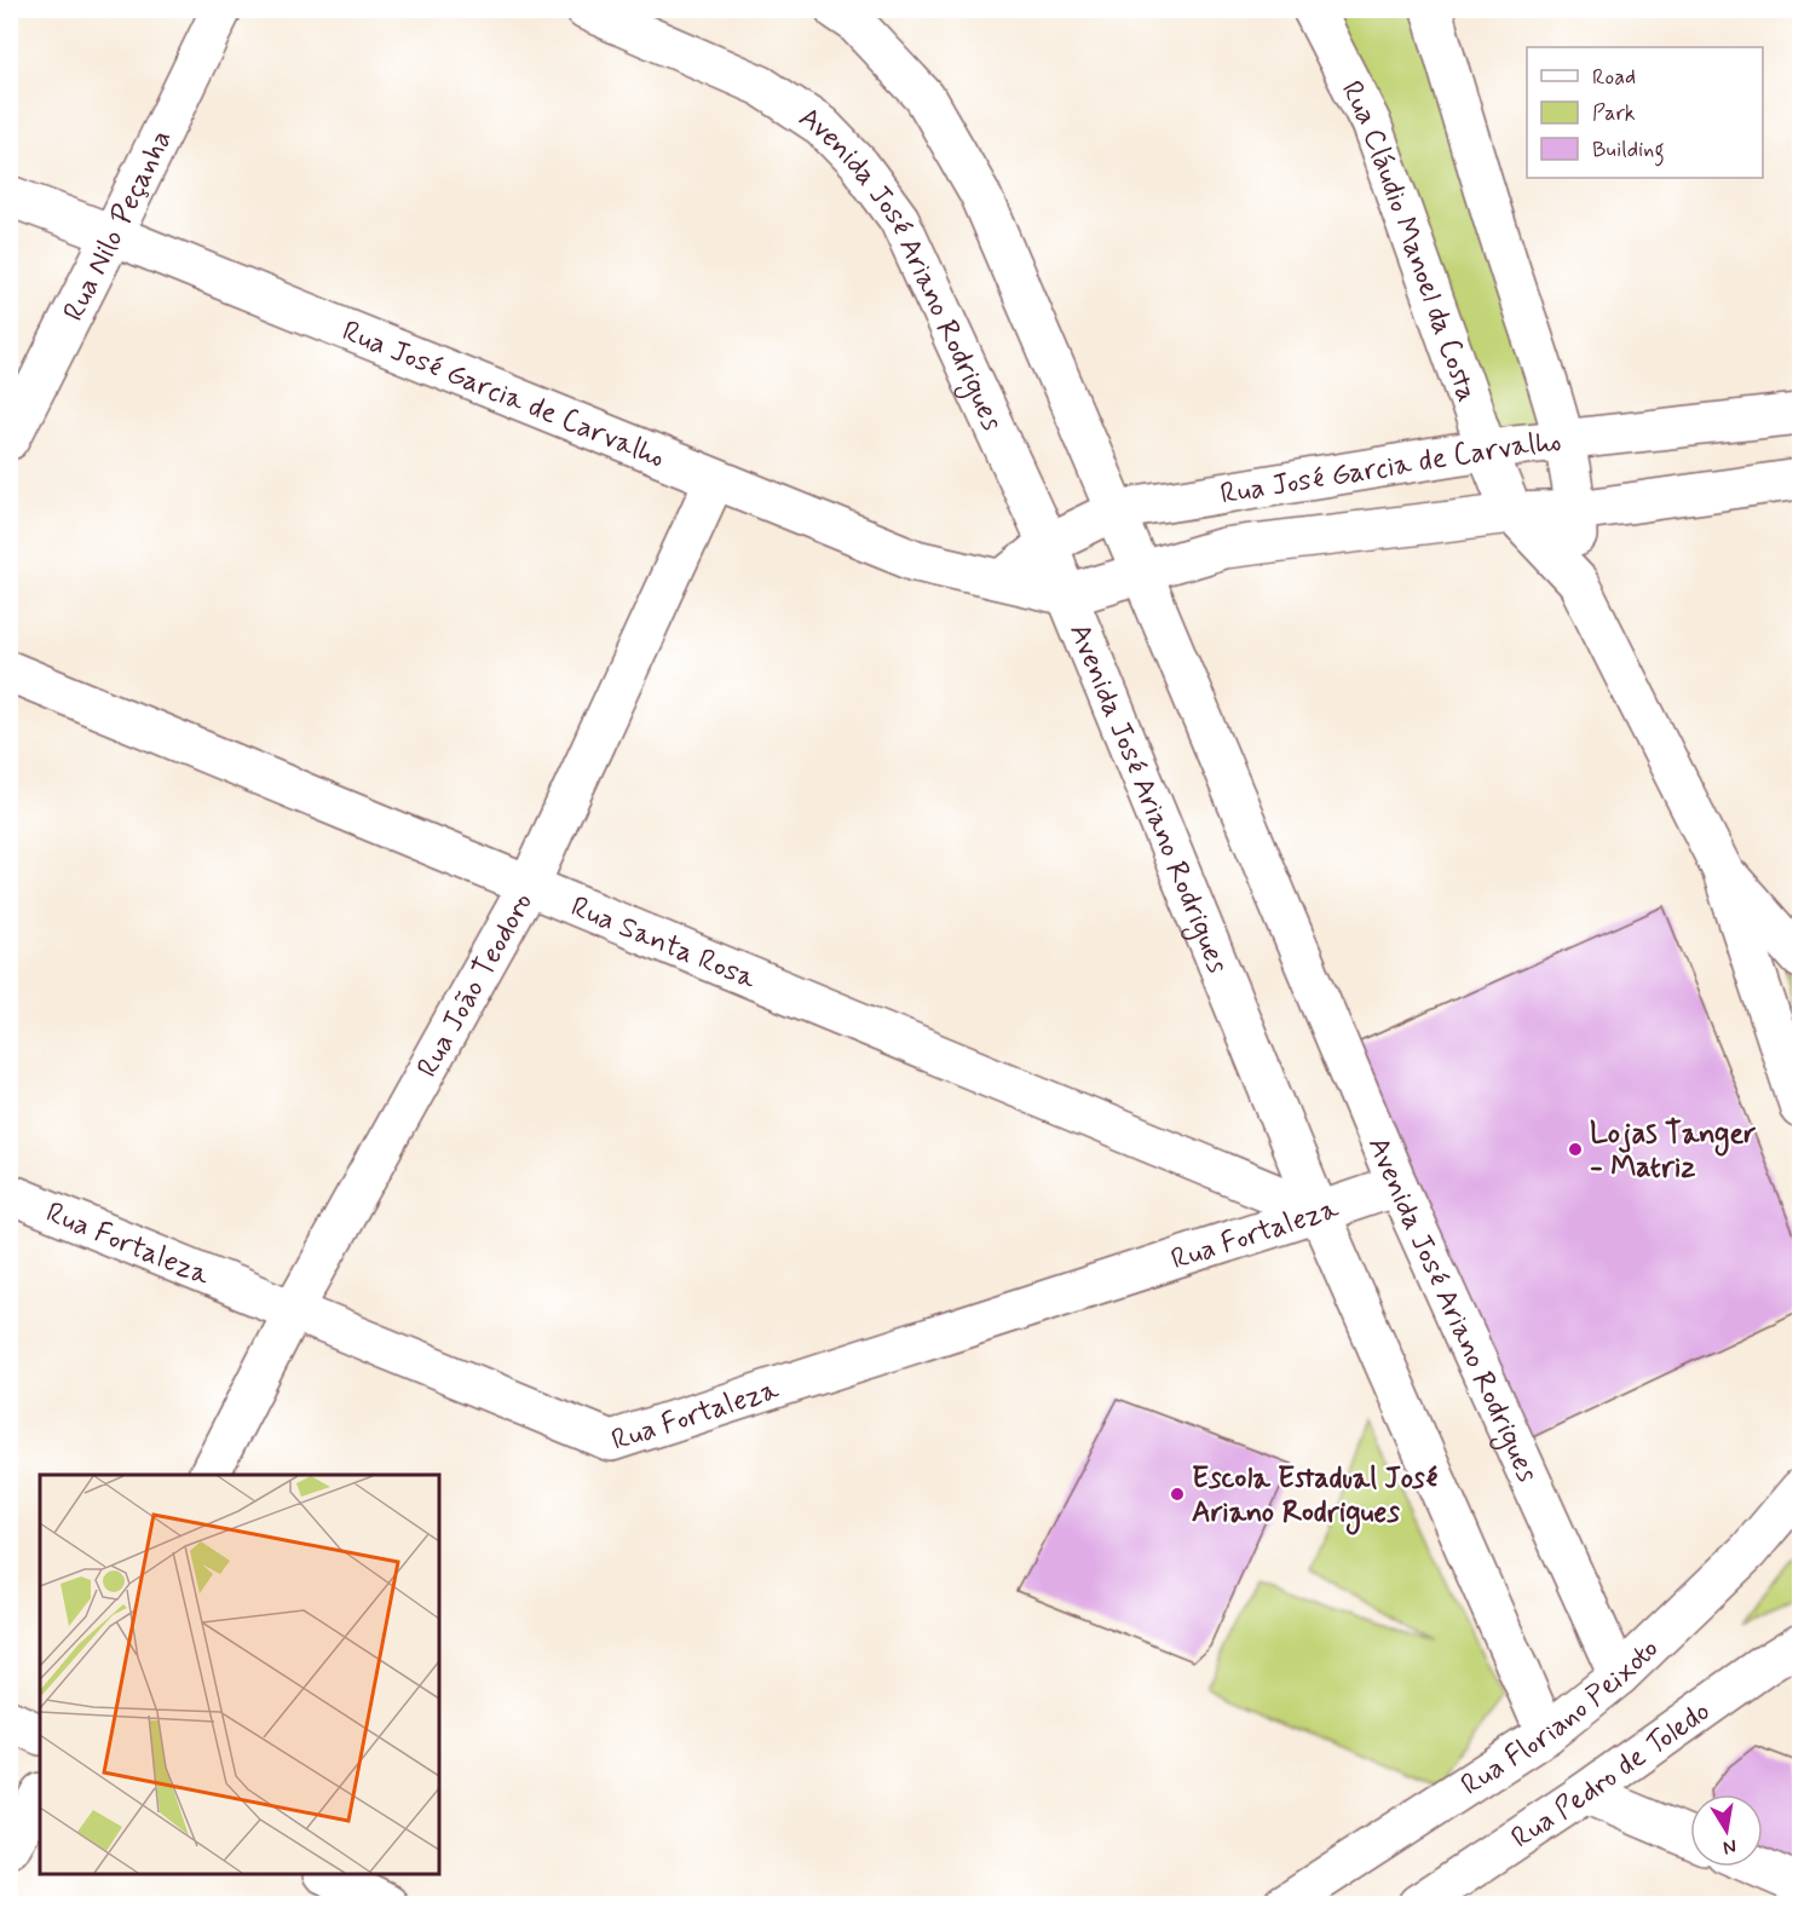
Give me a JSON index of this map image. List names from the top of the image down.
{
  "streets": {
    "street": [
      "Rua Nilo Peçanha",
      "Rua Cláudio Manoel da Costa",
      "Avenida José Ariano Rodrigues",
      "Rua José Garcia de Carvalho",
      "Rua Santa Rosa",
      "Rua João Teodoro",
      "Rua Fortaleza",
      "Rua Floriano Peixoto",
      "Rua Pedro de Toledo"
    ]
  },
  "crossings": [
    ["Rua Nilo Peçanha", "Rua José Garcia de Carvalho"],
    ["Rua Cláudio Manoel da Costa", "Rua José Garcia de Carvalho"],
    ["Avenida José Ariano Rodrigues", "Rua José Garcia de Carvalho"],
    ["Avenida José Ariano Rodrigues", "Rua Santa Rosa"],
    ["Avenida José Ariano Rodrigues", "Rua Fortaleza"],
    ["Avenida José Ariano Rodrigues", "Rua Floriano Peixoto"],
    ["Rua José Garcia de Carvalho", "Rua João Teodoro"],
    ["Rua Santa Rosa", "Rua João Teodoro"],
    ["Rua Santa Rosa", "Rua Fortaleza"],
    ["Rua João Teodoro", "Rua Fortaleza"]
  ],
  "places": ["Lojas Tanger - Matriz", "Escola Estadual José Ariano Rodrigues"],
  "legend": ["Road", "Park", "Building"],
  "north": "bottom"
}
